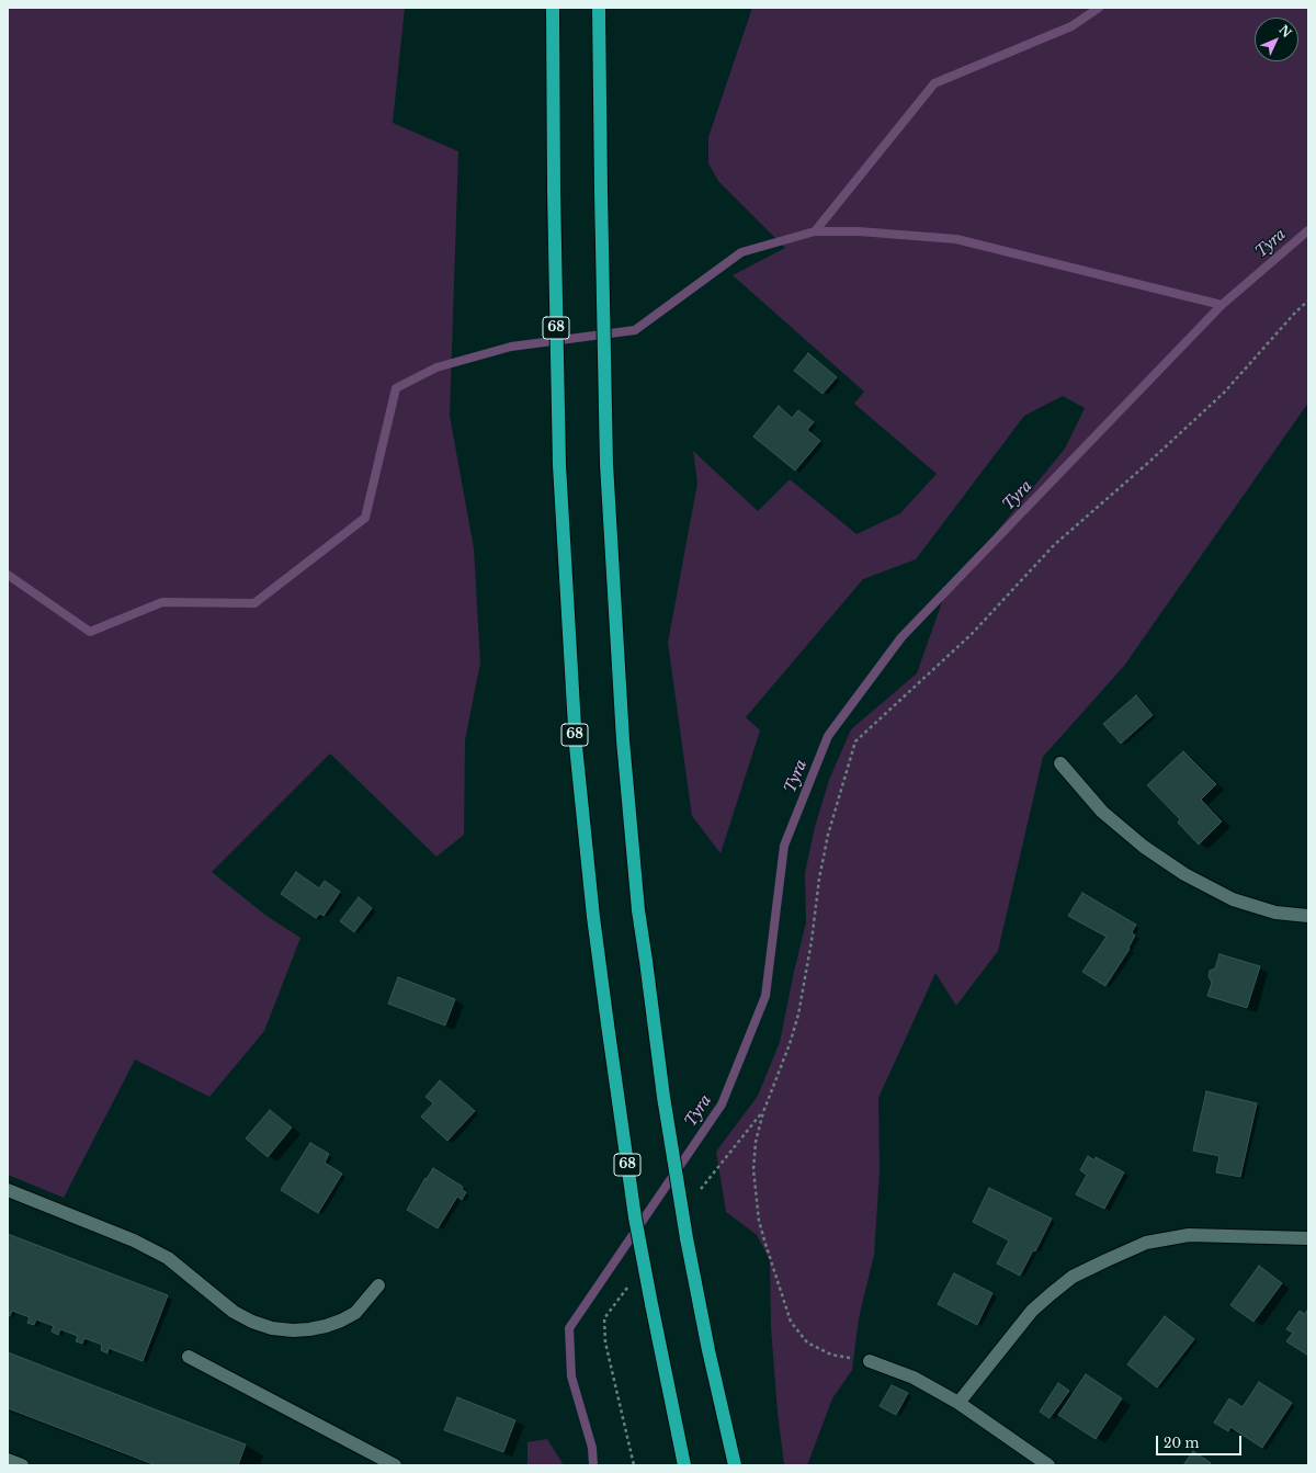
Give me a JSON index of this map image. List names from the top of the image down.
{
  "streets": {
    "highway": ["68"]
  },
  "water": ["Tyra"],
  "scale_bar": "20 m",
  "north": "top right"
}
